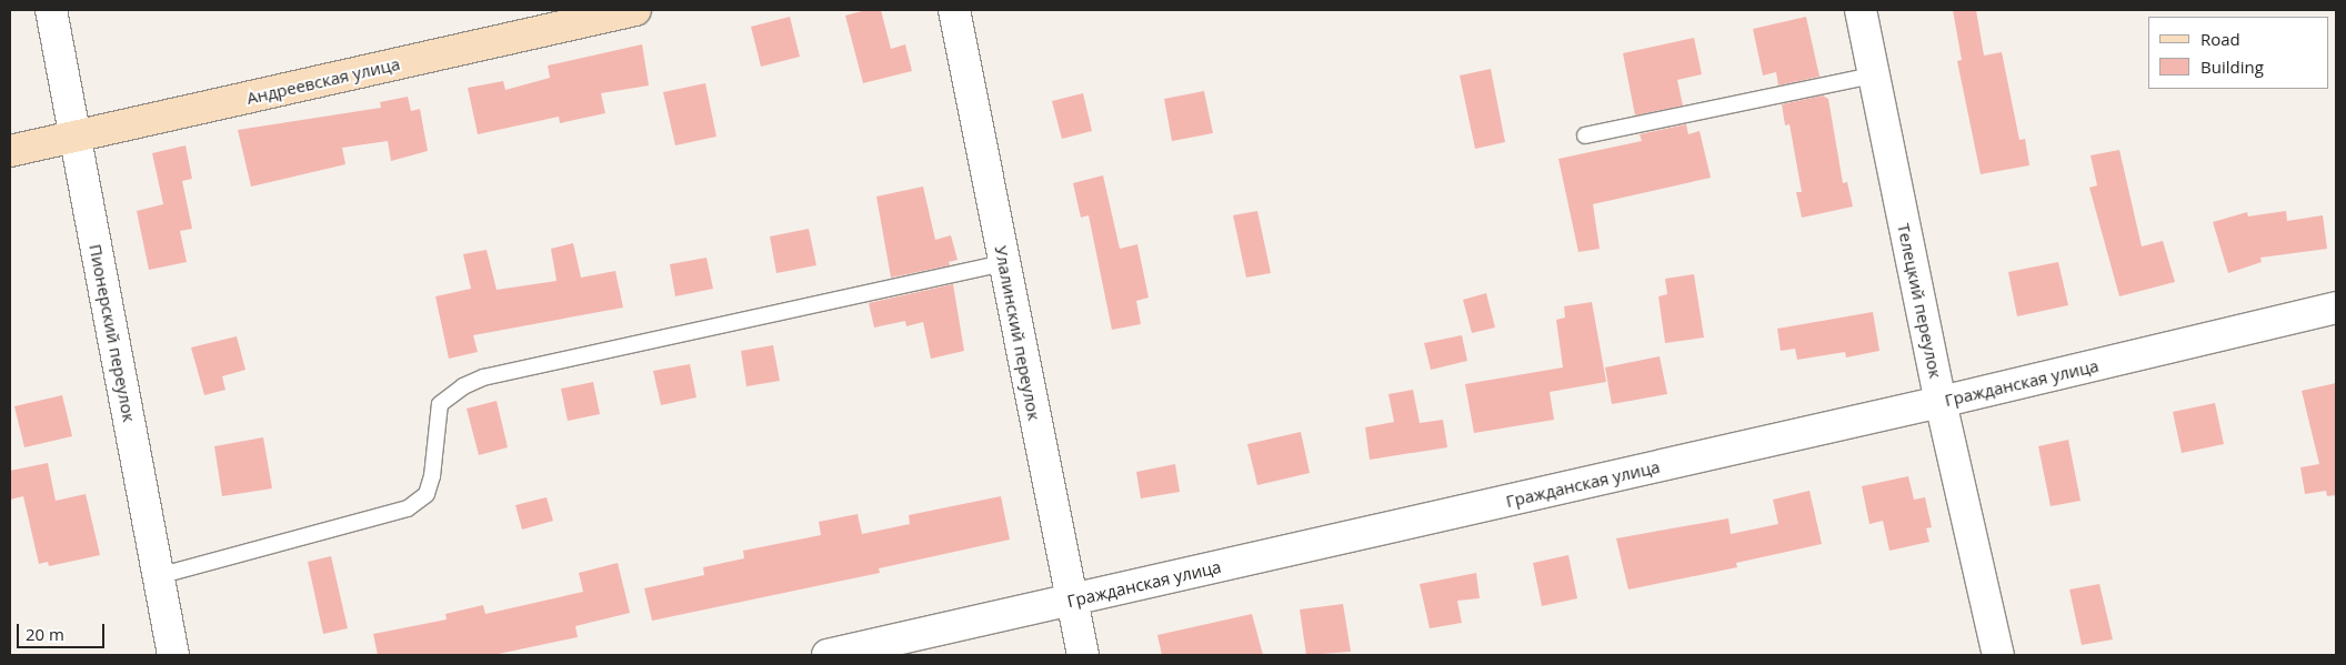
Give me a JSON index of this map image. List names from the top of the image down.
{
  "streets": {
    "street": [
      "Андреевская улица",
      "Телецкий переулок",
      "Пионерский переулок",
      "Улалинский переулок",
      "Гражданская улица"
    ]
  },
  "crossings": [
    ["Андреевская улица", "Пионерский переулок"],
    ["Телецкий переулок", "Гражданская улица"],
    ["Улалинский переулок", "Гражданская улица"]
  ],
  "legend": ["Road", "Building"],
  "scale_bar": "20 m"
}
